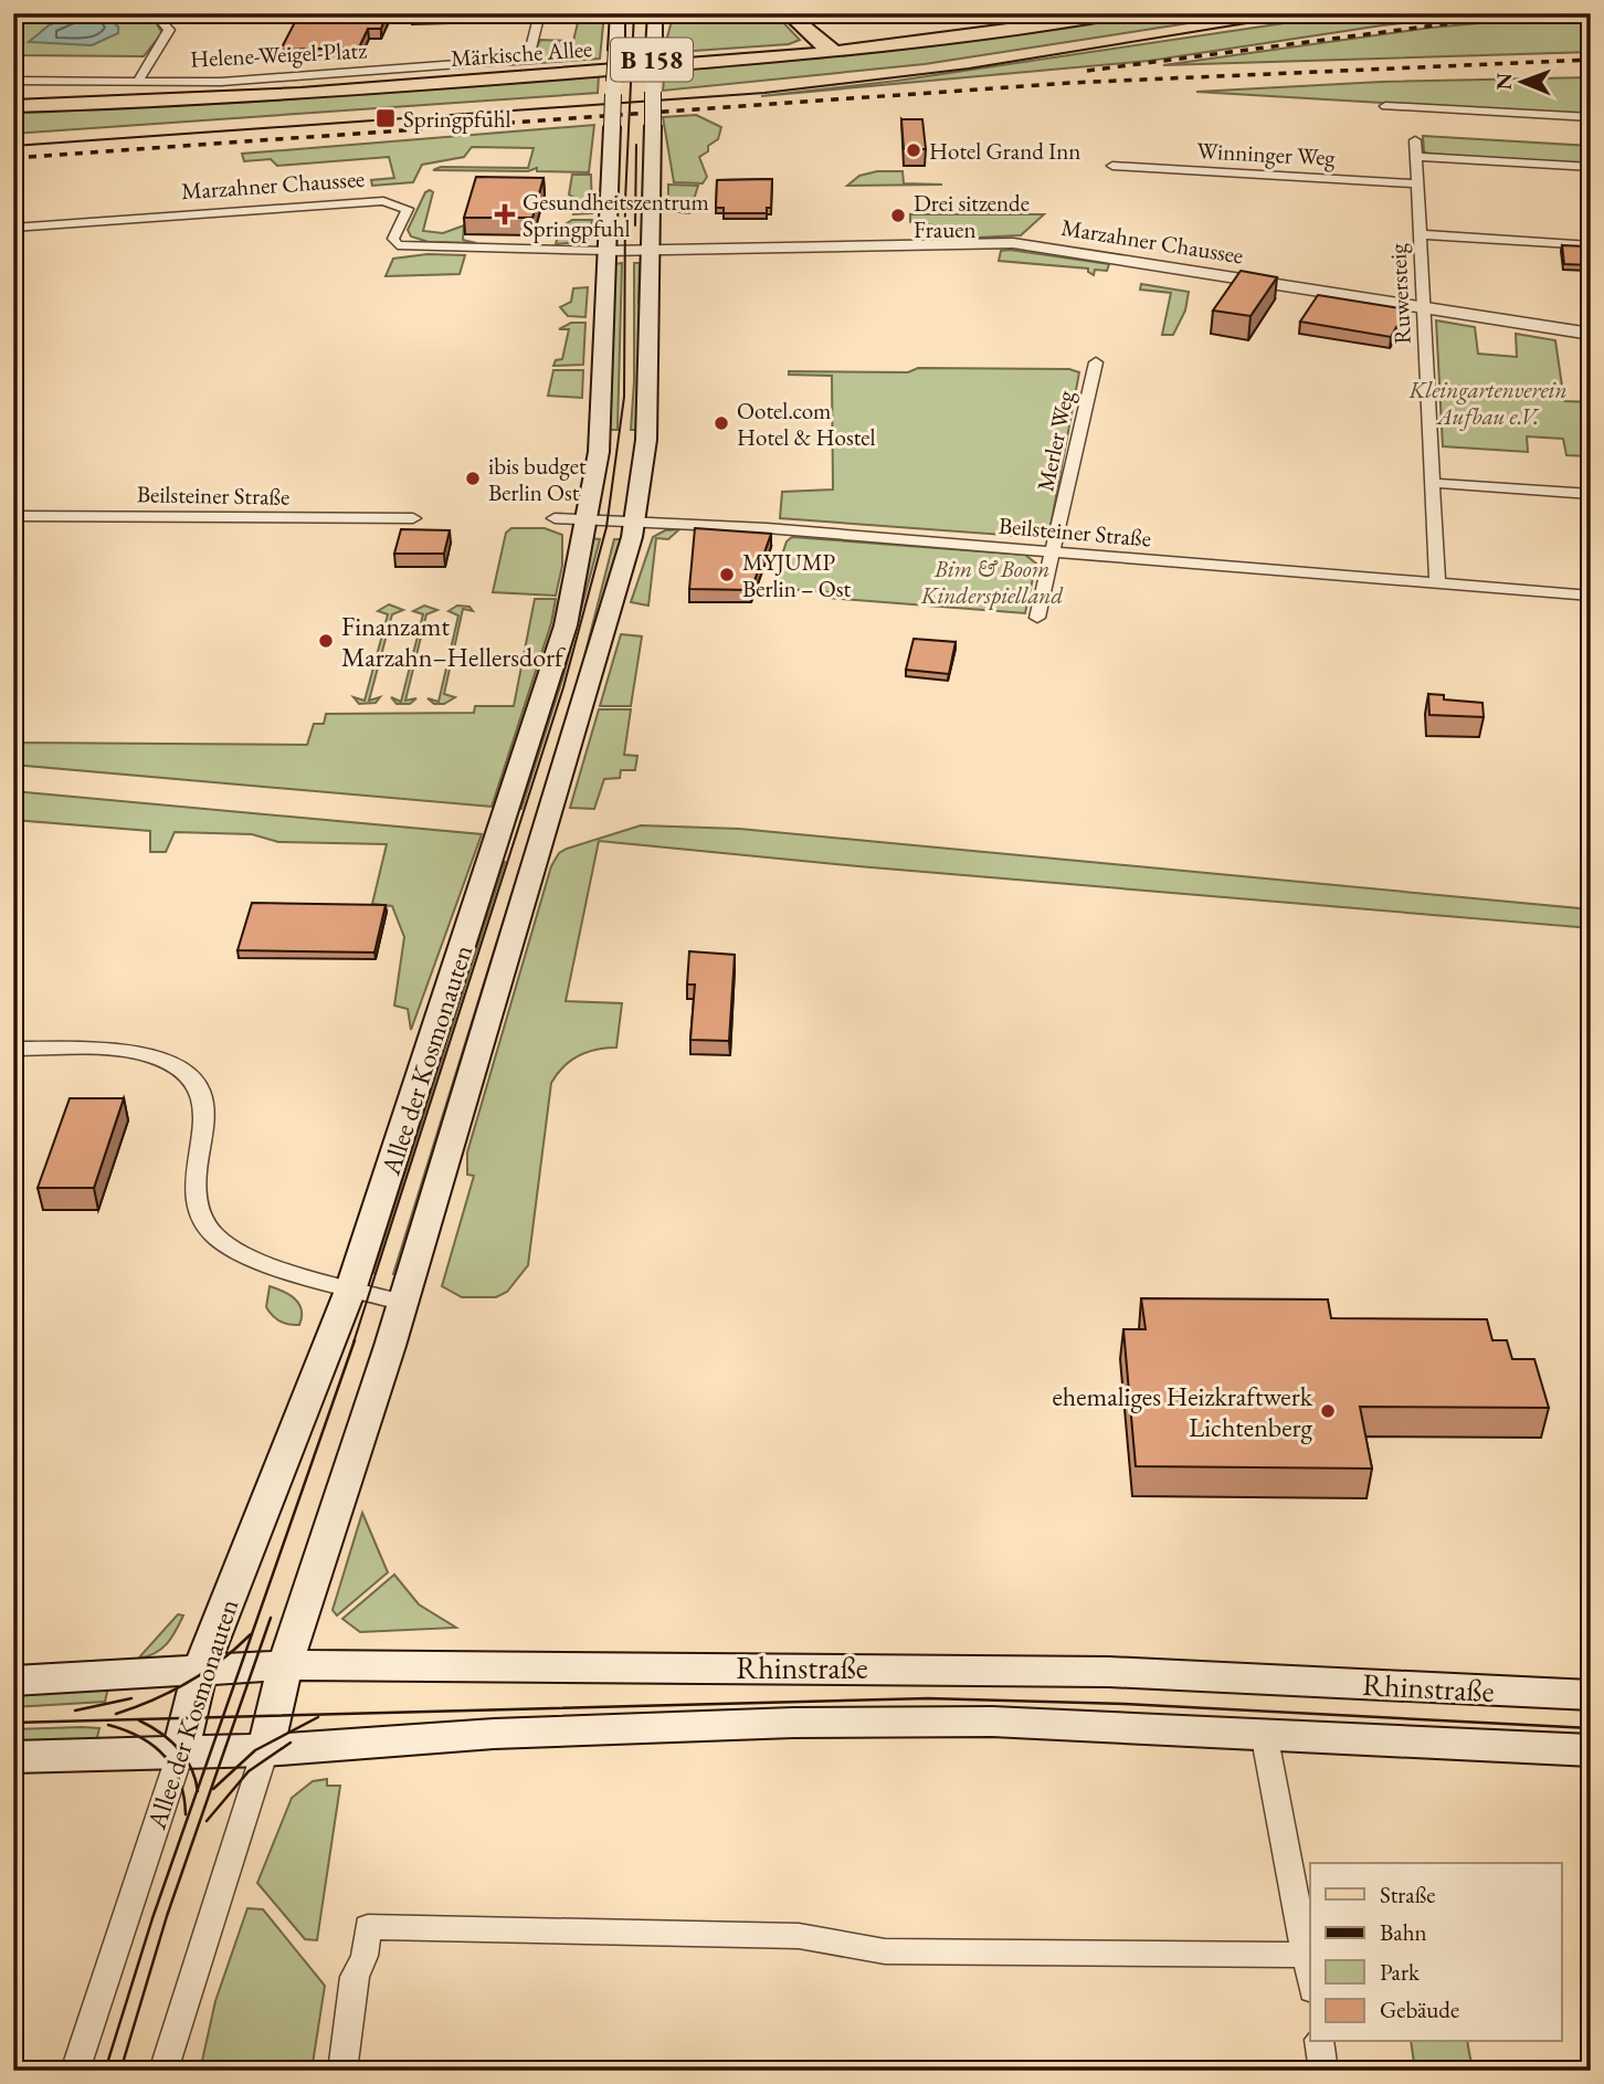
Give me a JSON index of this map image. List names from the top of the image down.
{
  "streets": {
    "main road": [
      "Märkische Allee",
      "B 158",
      "Allee der Kosmonauten",
      "Rhinstraße"
    ],
    "street": [
      "Helene-Weigel-Platz",
      "Winninger Weg",
      "Marzahner Chaussee",
      "Ruwersteig",
      "Merler Weg",
      "Beilsteiner Straße"
    ]
  },
  "crossings": [
    ["Märkische Allee", "Helene-Weigel-Platz"],
    ["Winninger Weg", "Ruwersteig"],
    ["Marzahner Chaussee", "Ruwersteig"],
    ["Marzahner Chaussee", "Allee der Kosmonauten"],
    ["Ruwersteig", "Beilsteiner Straße"],
    ["Merler Weg", "Beilsteiner Straße"],
    ["Beilsteiner Straße", "Allee der Kosmonauten"],
    ["Allee der Kosmonauten", "Rhinstraße"]
  ],
  "parks": ["Kleingartenverein Aufbau e.V.", "Bim & Boom Kinderspielland"],
  "places": {
    "transit": ["Springpfuhl"],
    "other": [
      "Hotel Grand Inn",
      "Drei sitzende Frauen",
      "Ootel.com Hotel & Hostel",
      "ibis budget Berlin Ost",
      "MYJUMP Berlin – Ost",
      "Finanzamt Marzahn–Hellersdorf",
      "ehemaliges Heizkraftwerk Lichtenberg"
    ],
    "health": ["Gesundheitszentrum Springpfuhl"]
  },
  "legend": [
    "Straße",
    "Bahn",
    "Park",
    "Gebäude"
  ],
  "north": "left"
}
